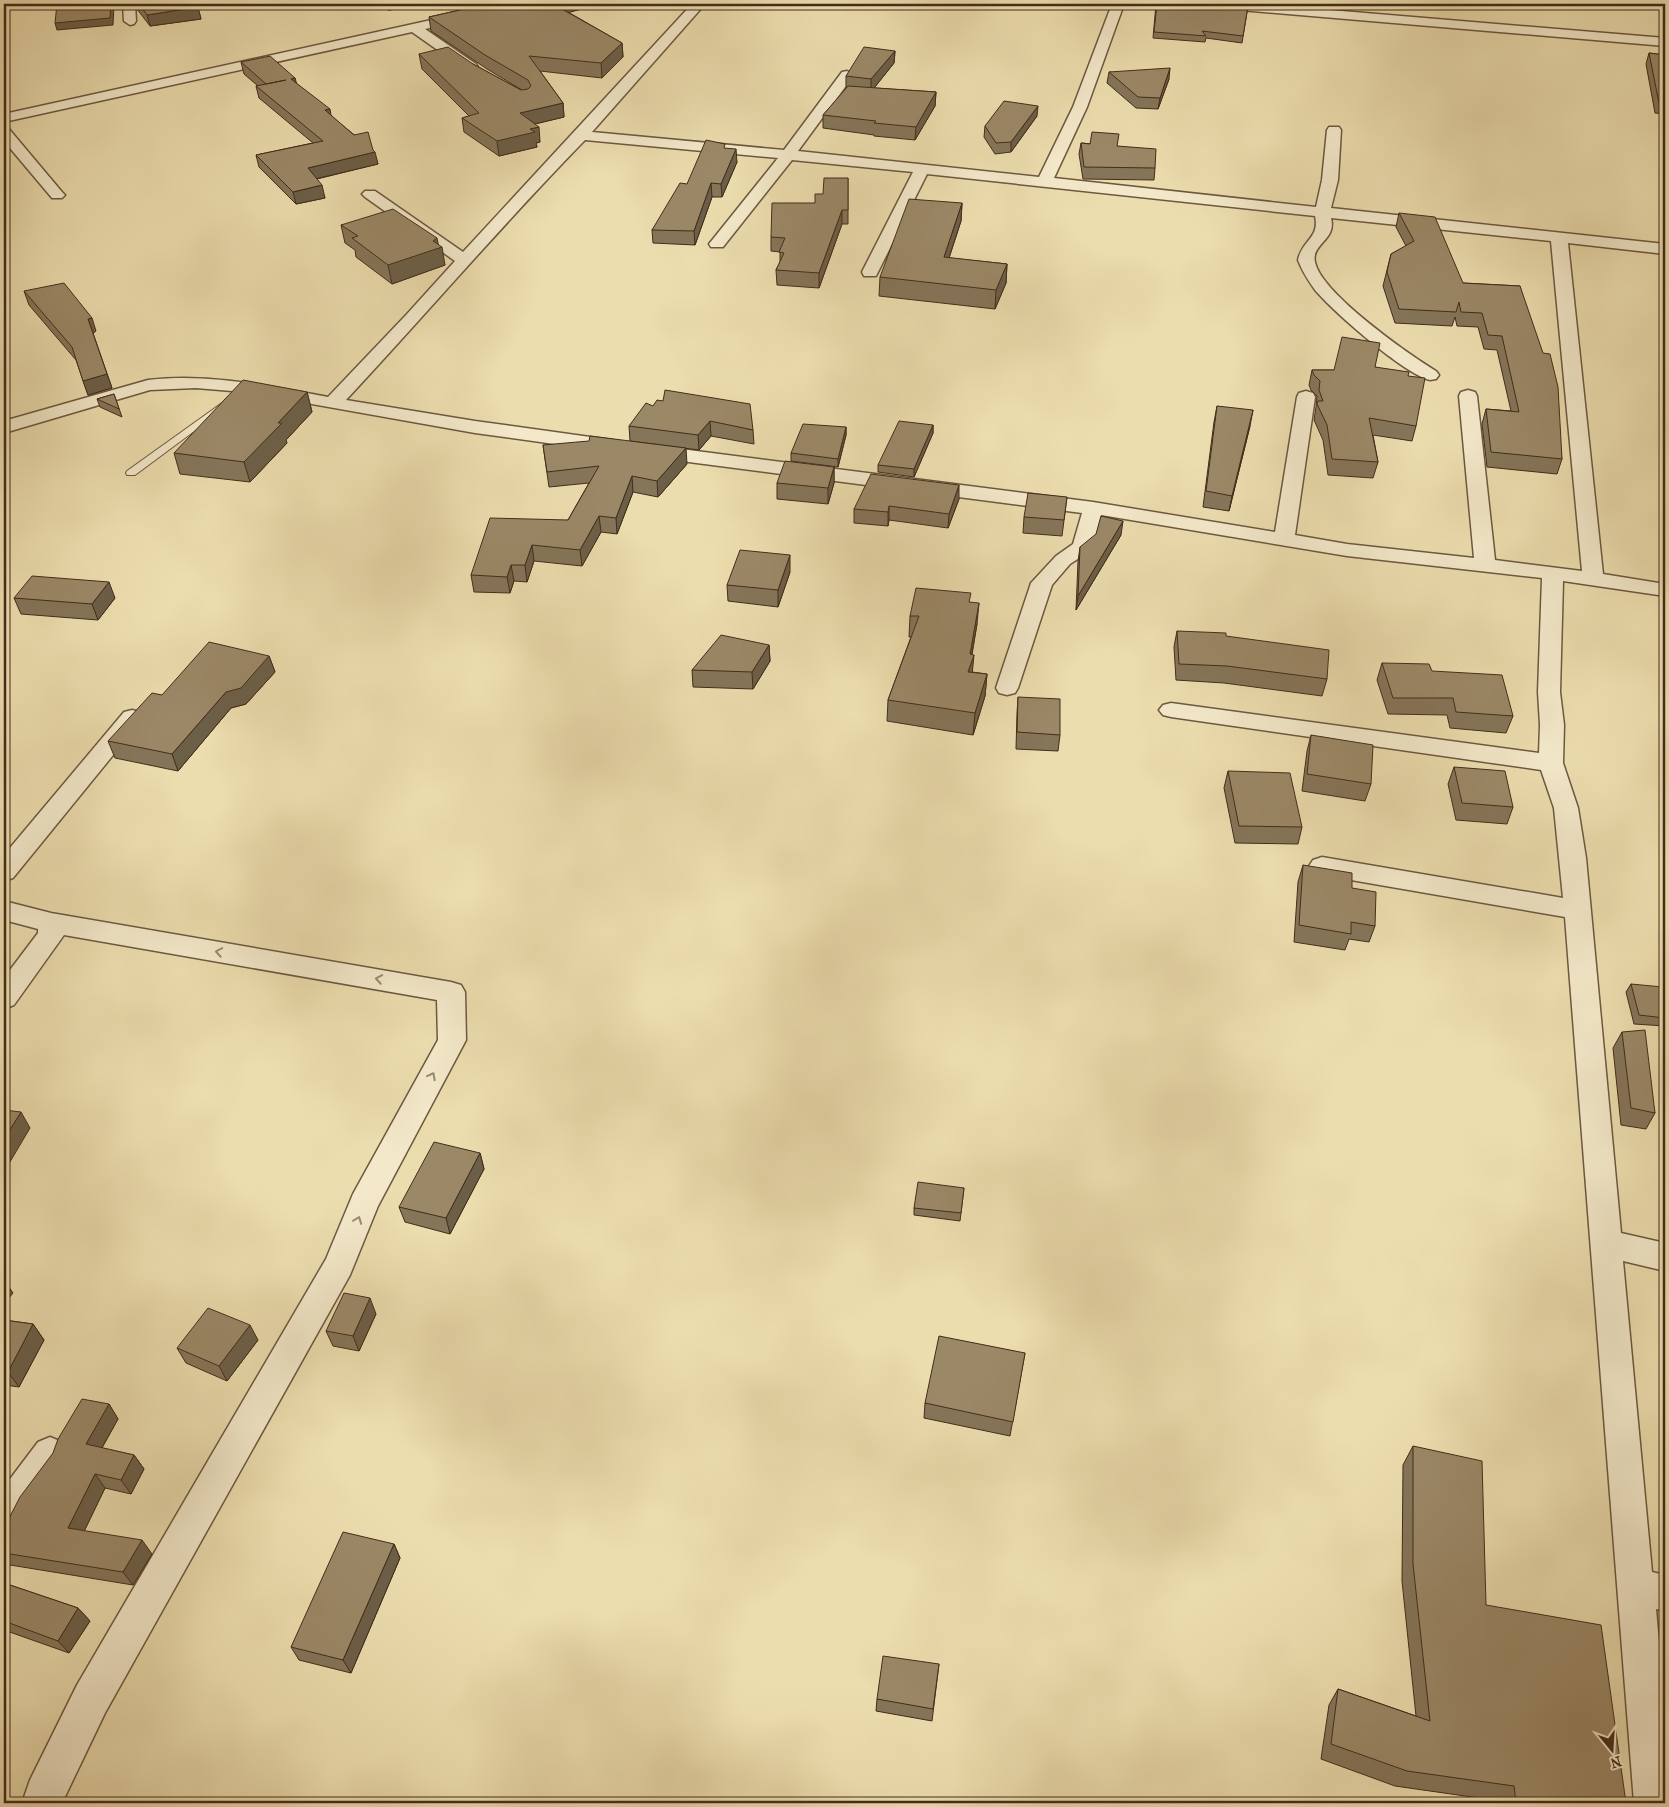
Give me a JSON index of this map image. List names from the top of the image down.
{
  "north": "bottom"
}
